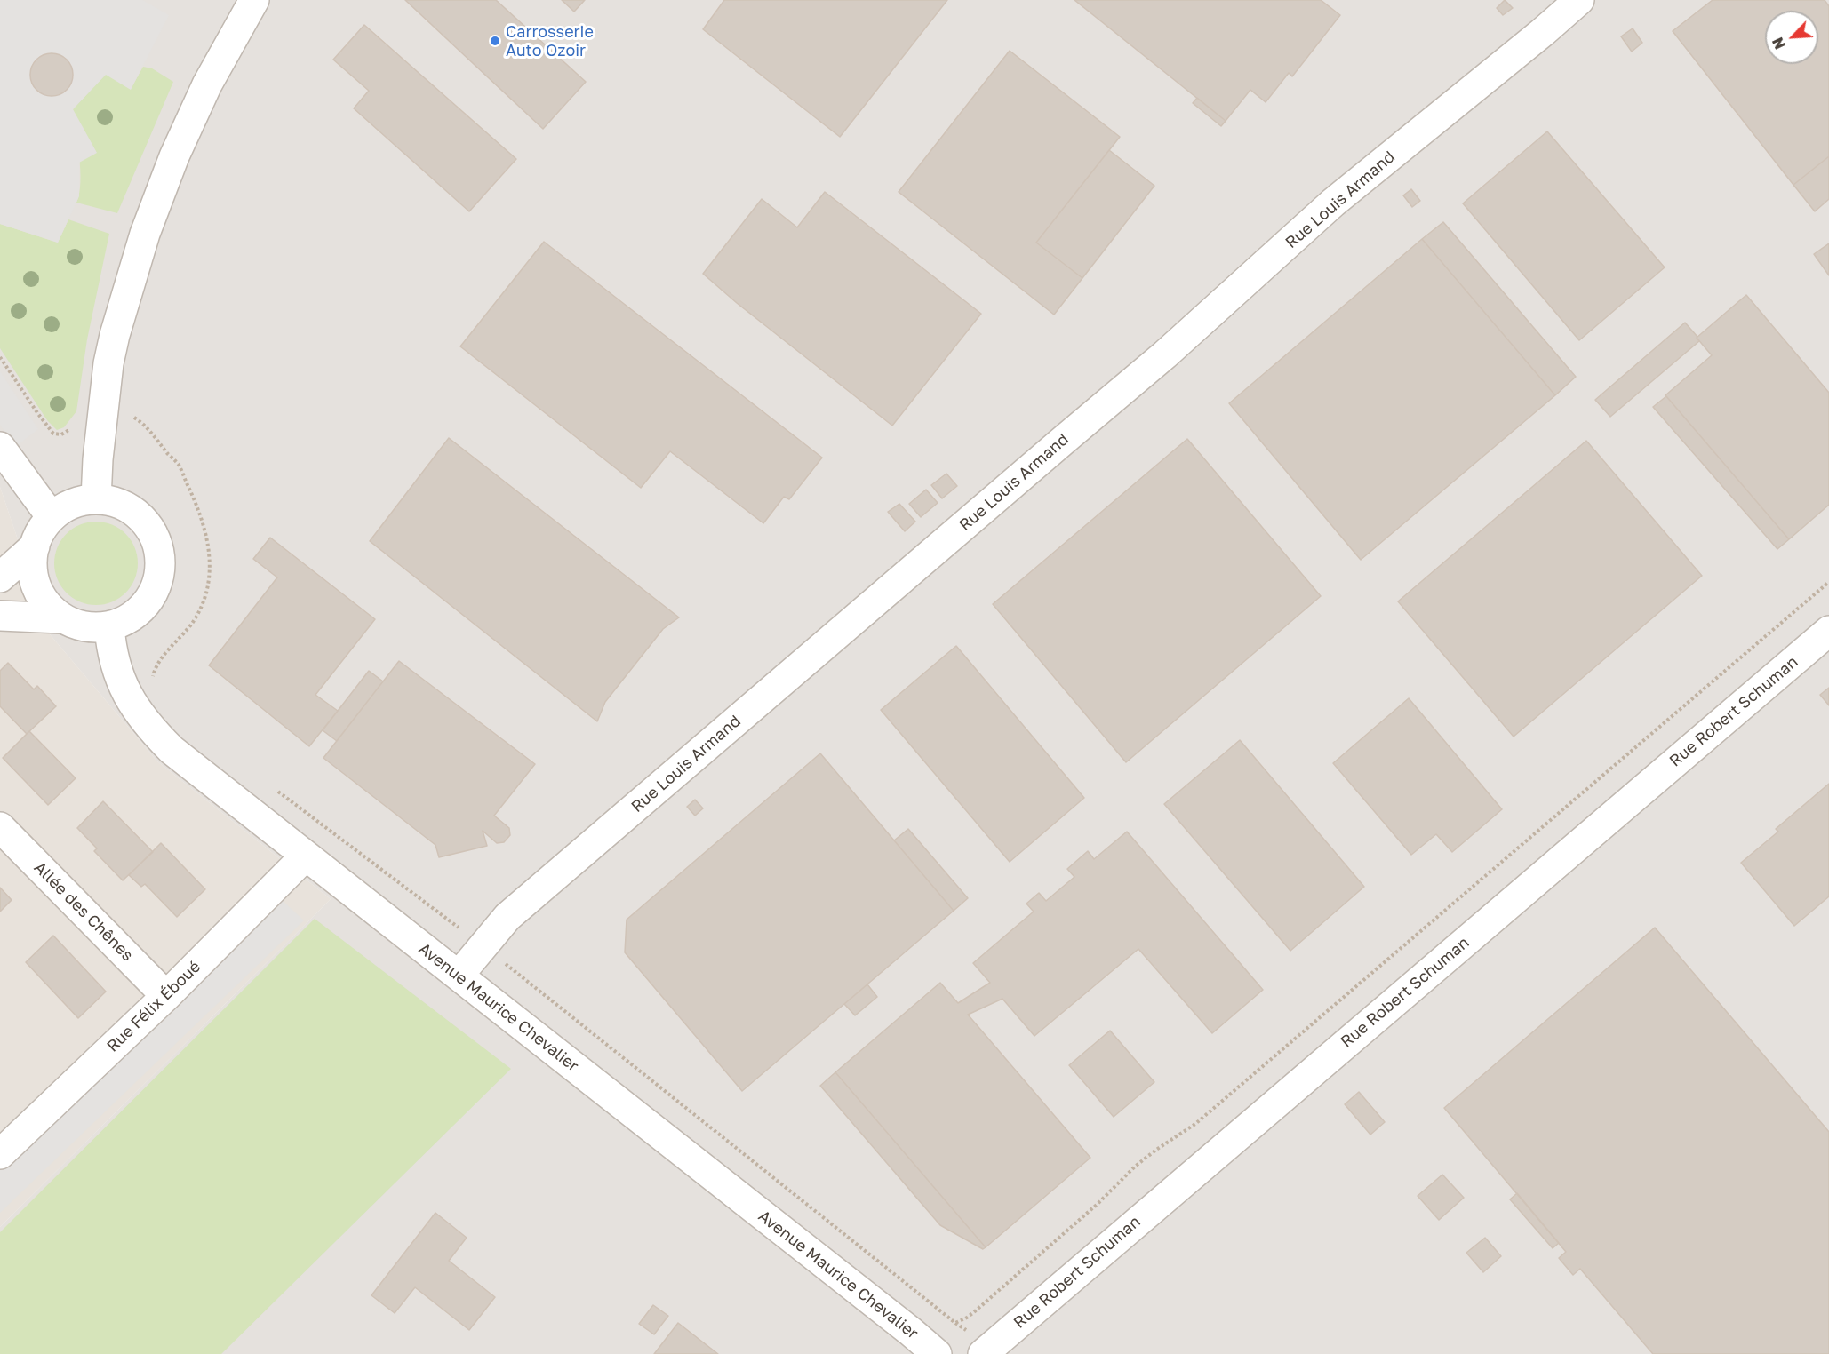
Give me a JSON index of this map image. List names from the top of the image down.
{
  "streets": {
    "street": [
      "Rue Louis Armand",
      "Rue Robert Schuman",
      "Allée des Chênes",
      "Rue Félix Éboué",
      "Avenue Maurice Chevalier"
    ]
  },
  "crossings": [
    ["Rue Louis Armand", "Avenue Maurice Chevalier"],
    ["Allée des Chênes", "Rue Félix Éboué"],
    ["Rue Félix Éboué", "Avenue Maurice Chevalier"]
  ],
  "places": ["Carrosserie Auto Ozoir"],
  "north": "bottom left"
}
